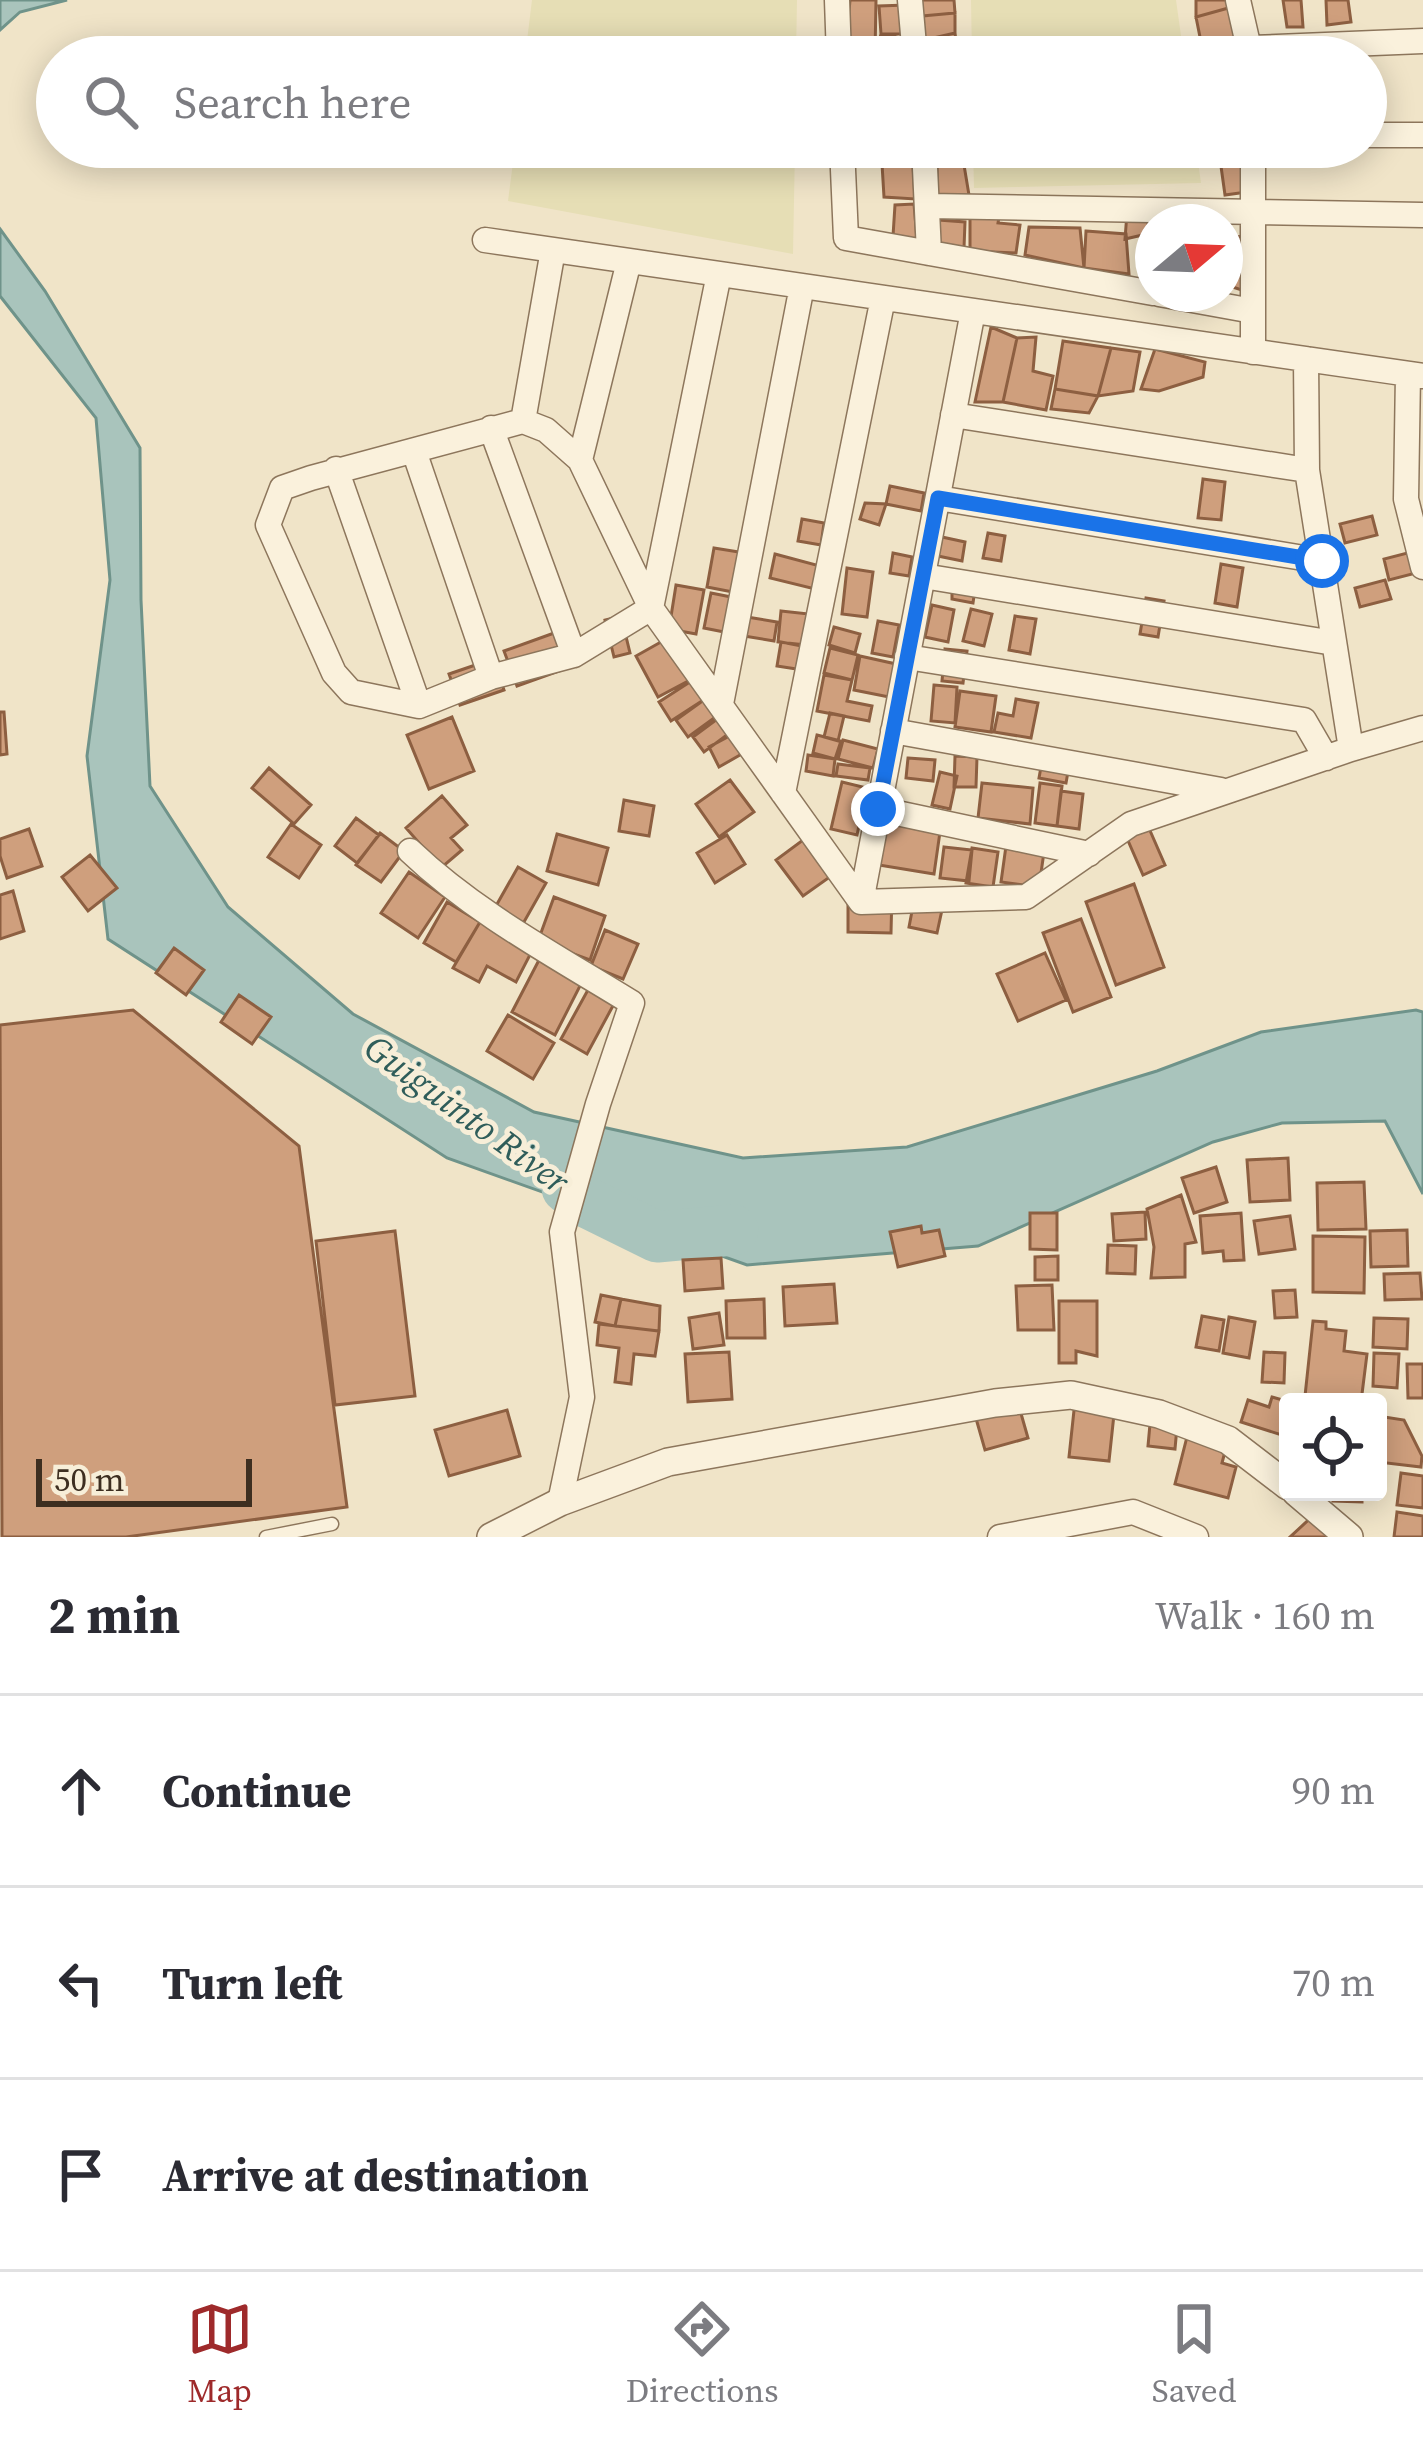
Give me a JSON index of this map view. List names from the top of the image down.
{
  "water": ["Guiguinto River"],
  "scale_bar": "50 m",
  "north": "right",
  "page": {
    "search": "Search here",
    "scale": "50 m",
    "heading": ["2 min", "Walk · 160 m"],
    "list": [
      ["Continue", "90 m"],
      ["Turn left", "70 m"],
      "Arrive at destination"
    ],
    "nav": ["Map", "Directions", "Saved"]
  }
}
